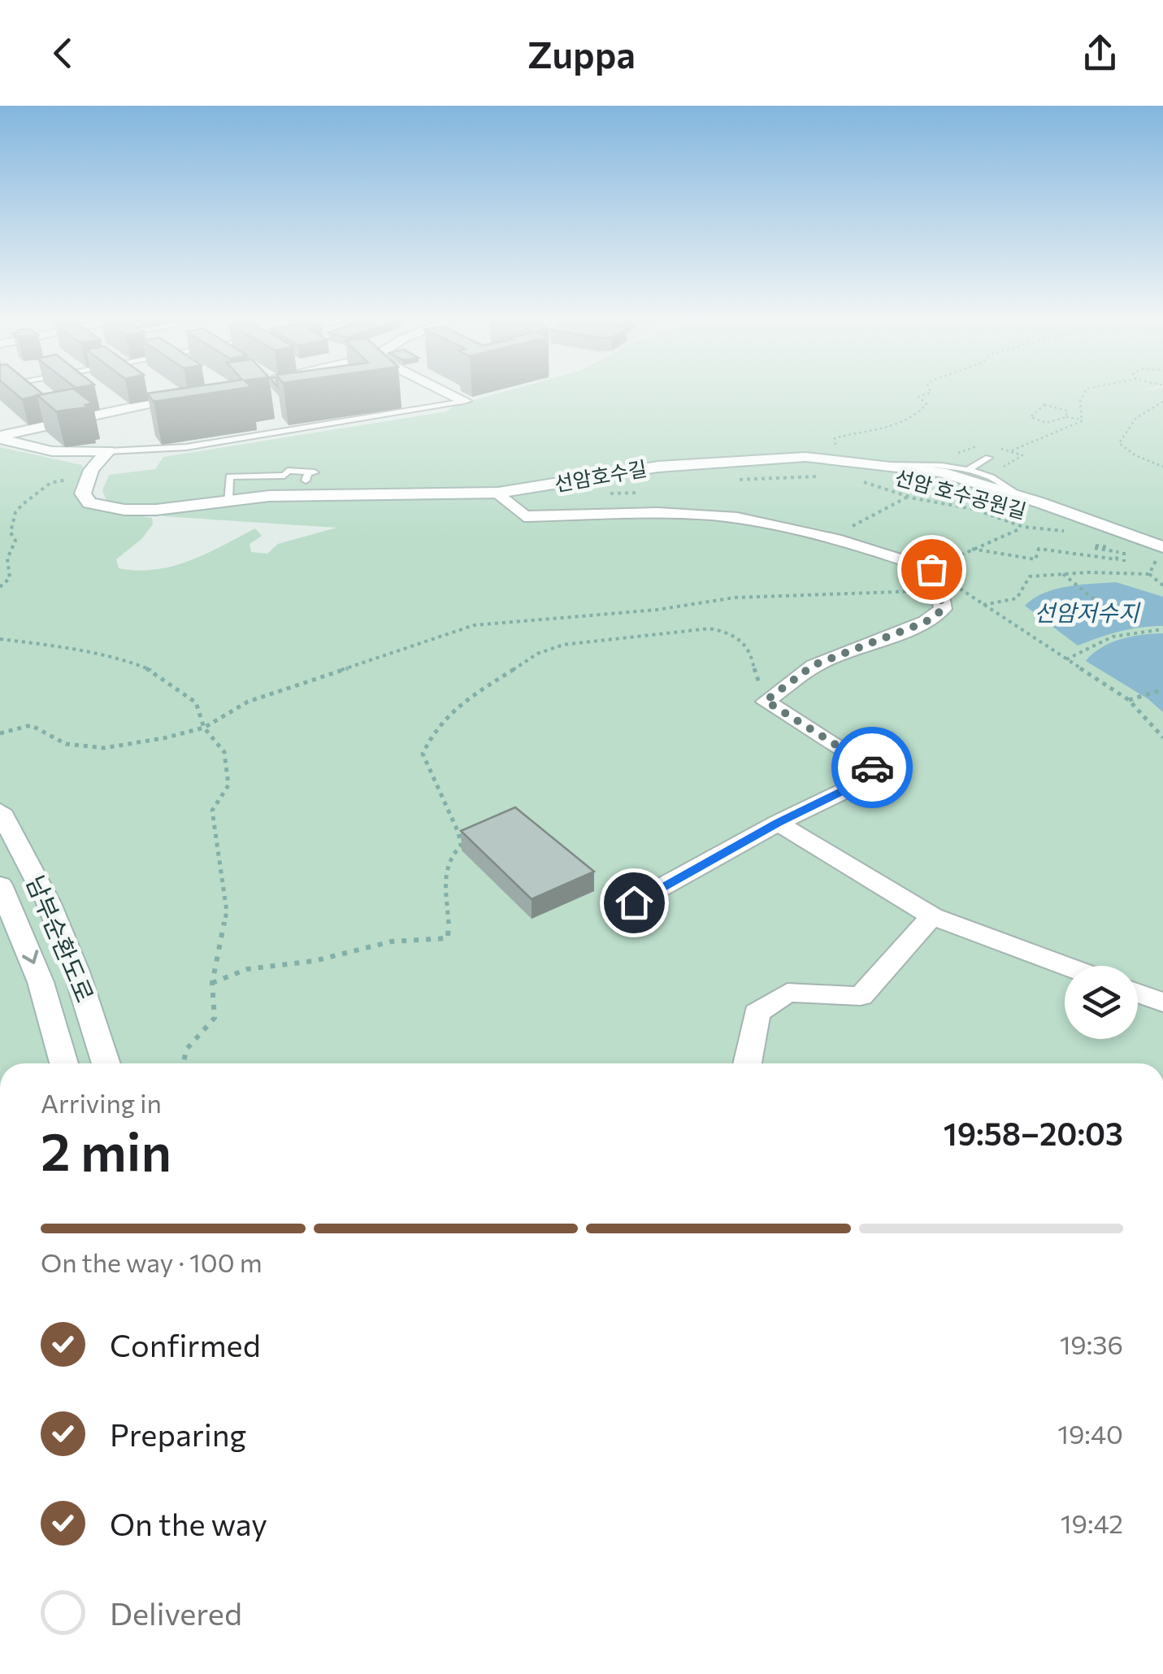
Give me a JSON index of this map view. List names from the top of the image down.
{
  "streets": {
    "street": ["선암호수길", "남부순환도로"],
    "path": ["선암 호수공원길"]
  },
  "water": ["선암저수지"],
  "page": {
    "header": "Zuppa",
    "heading": ["2 min", "Arriving in", "19:58–20:03"],
    "bar": "On the way · 100 m",
    "list": [
      ["Confirmed", "19:36"],
      ["Preparing", "19:40"],
      ["On the way", "19:42"],
      "Delivered"
    ]
  }
}
